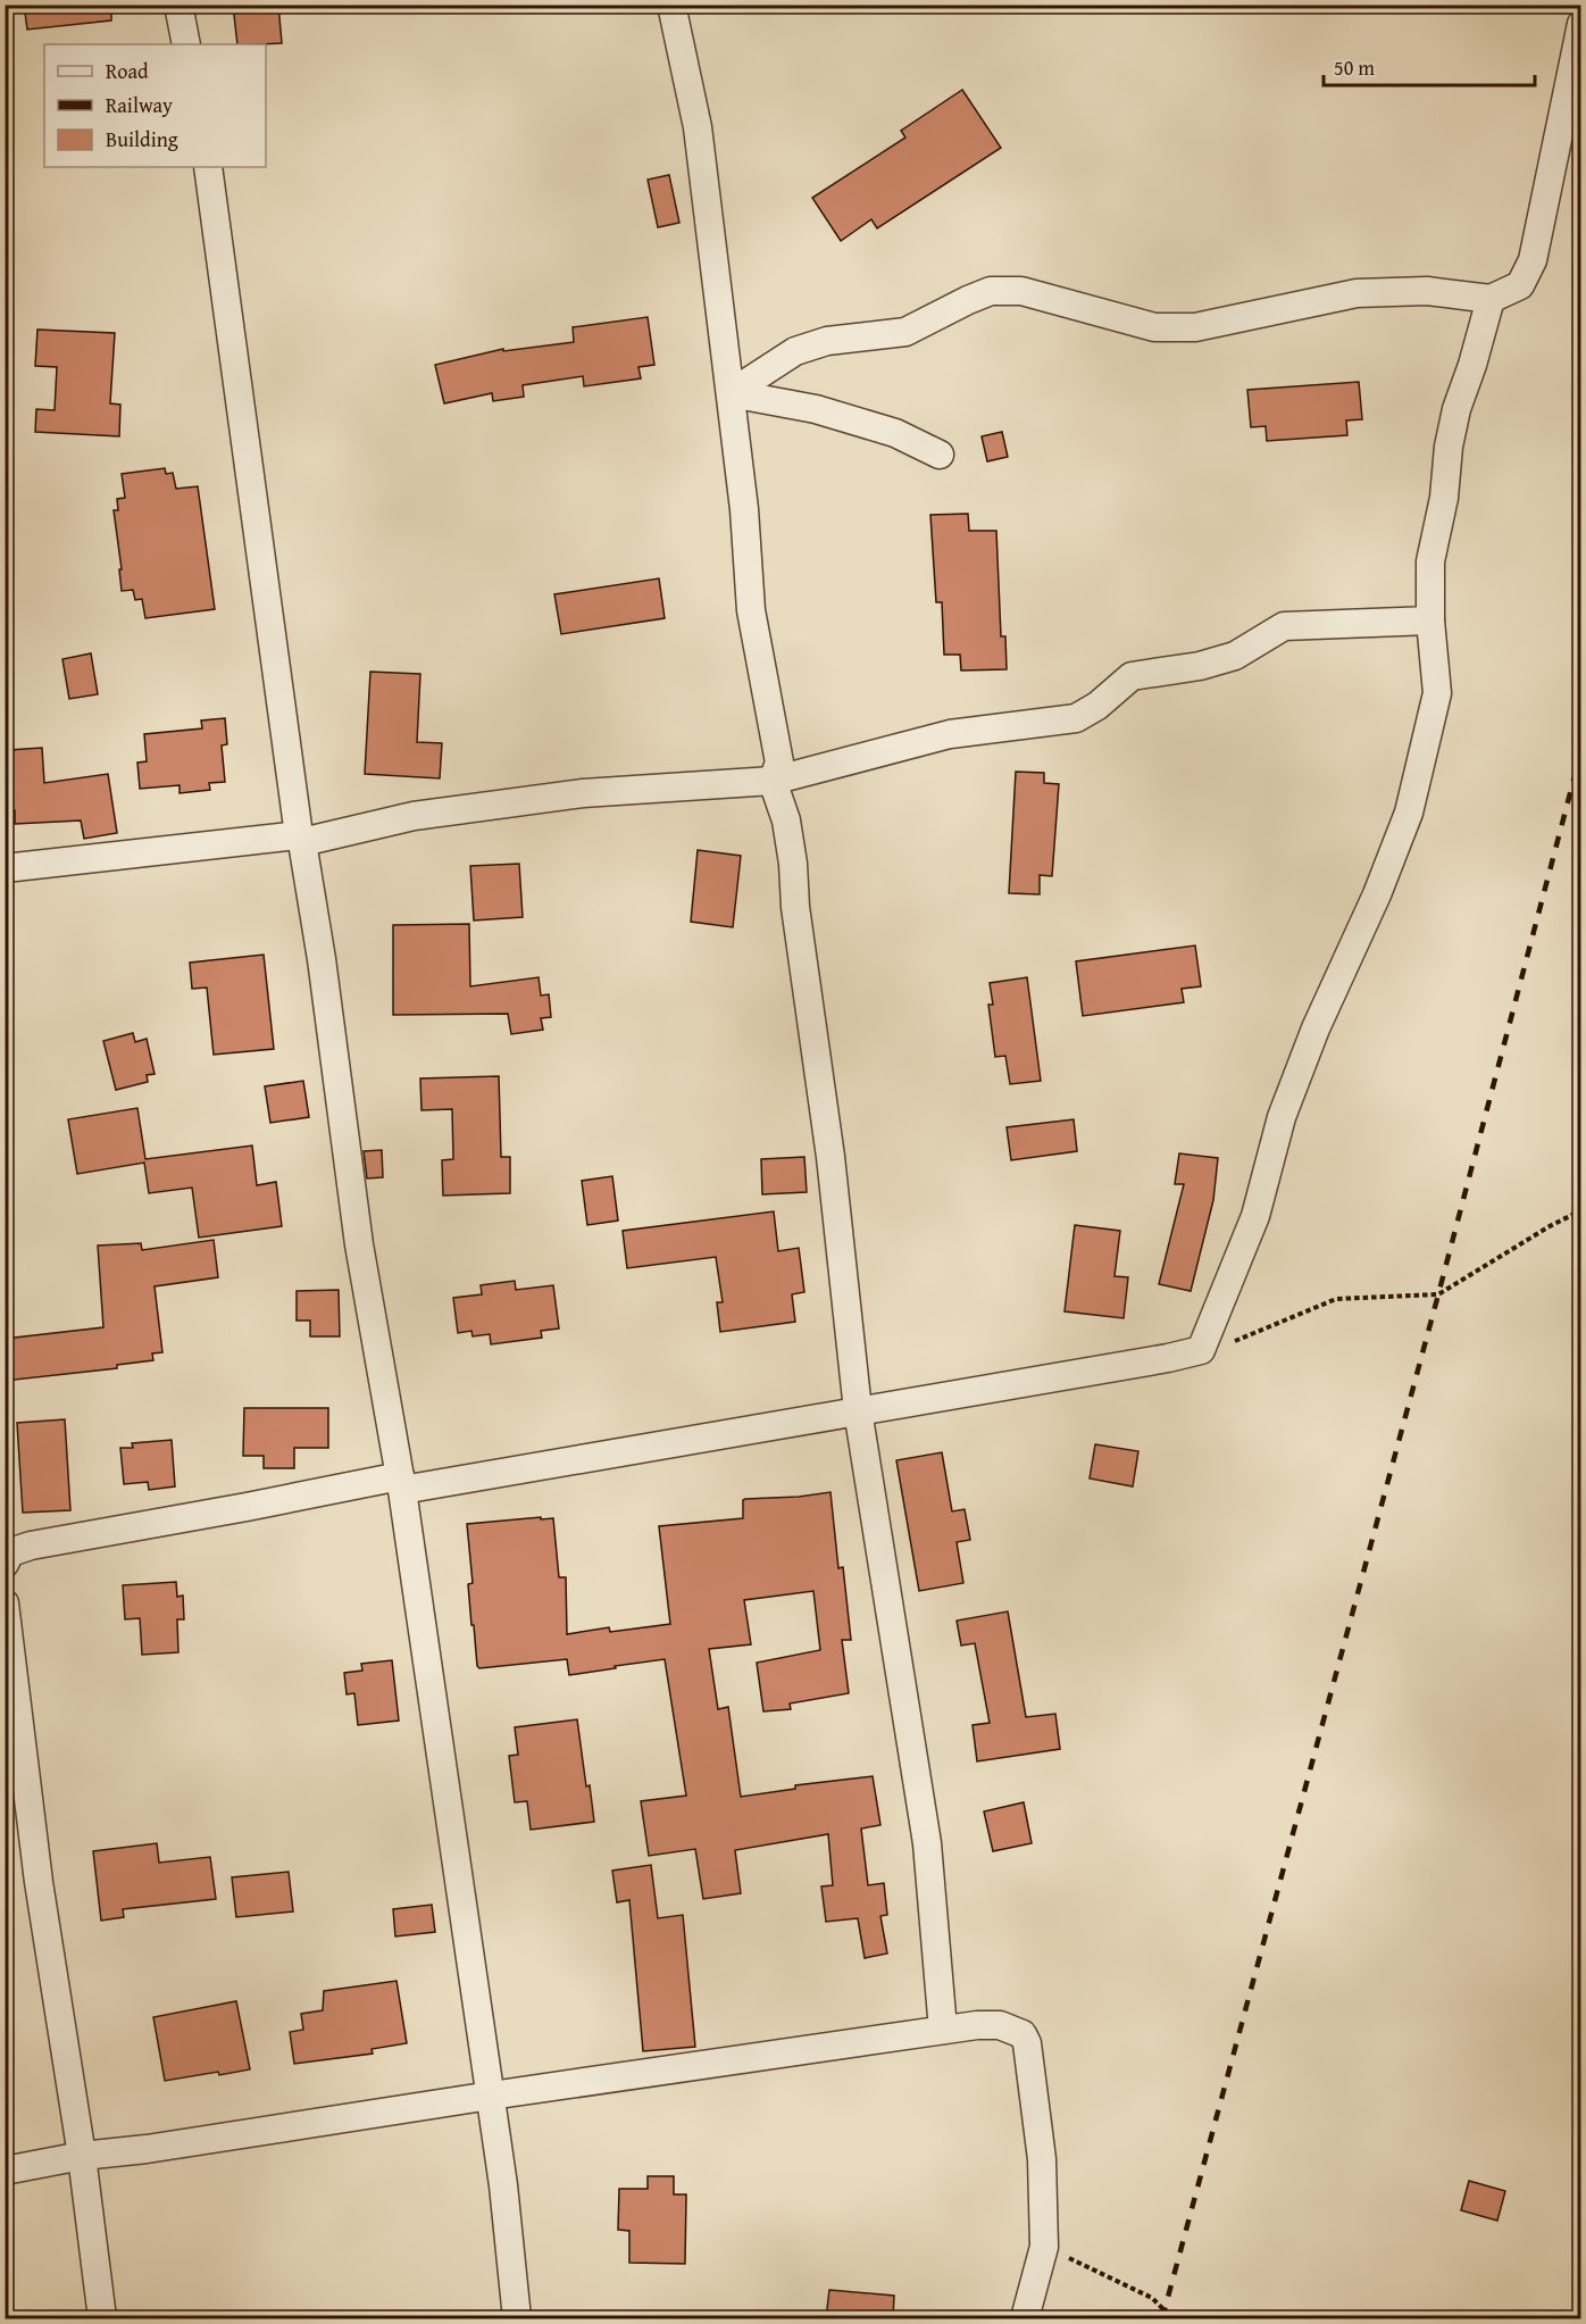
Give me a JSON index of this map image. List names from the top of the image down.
{
  "legend": ["Road", "Railway", "Building"],
  "scale_bar": "50 m"
}
